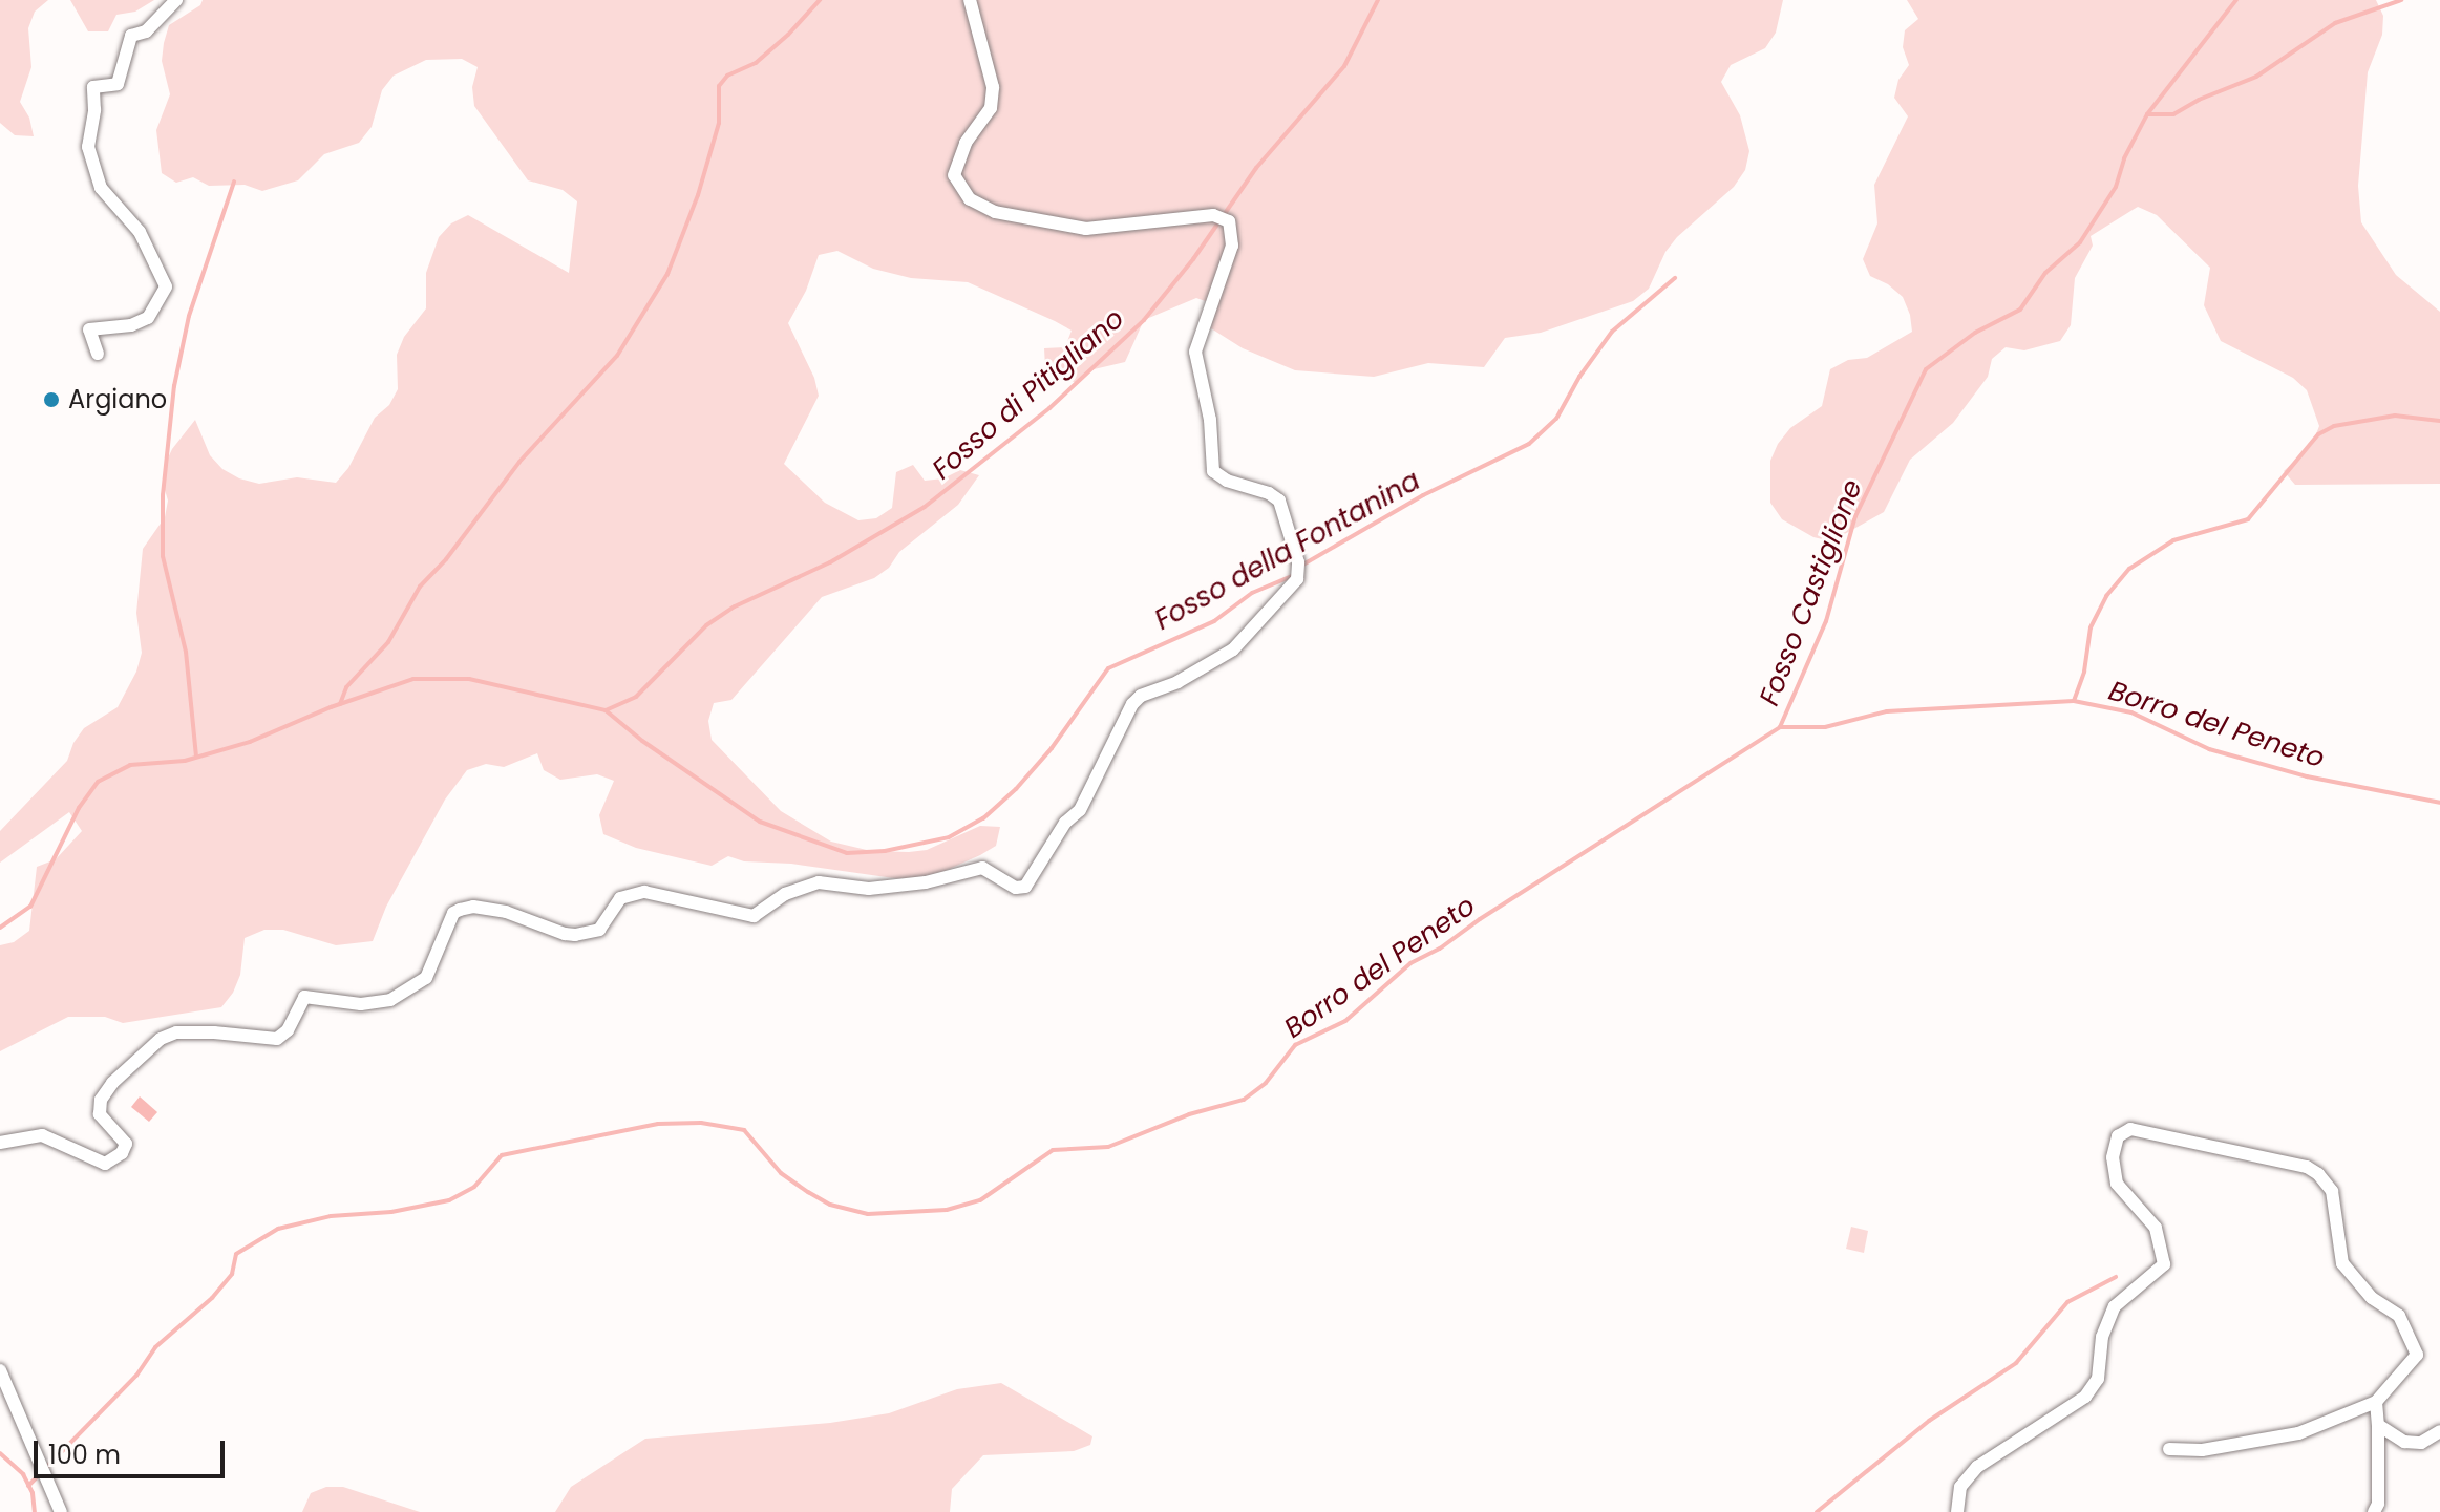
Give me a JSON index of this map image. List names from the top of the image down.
{
  "water": [
    "Fosso di Pitigliano",
    "Fosso della Fontanina",
    "Fosso Castiglione",
    "Borro del Peneto"
  ],
  "places": ["Argiano"],
  "scale_bar": "100 m"
}
